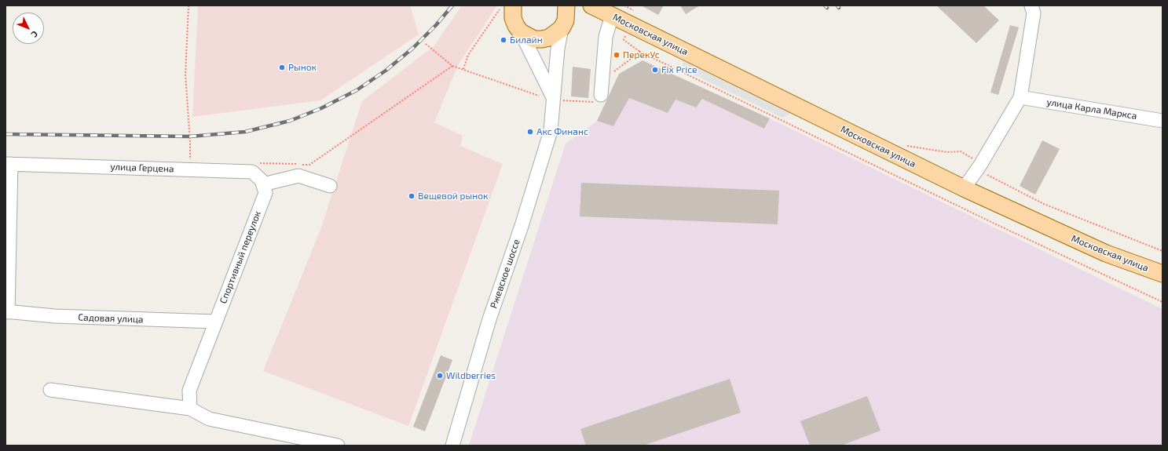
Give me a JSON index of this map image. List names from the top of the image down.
{
  "streets": {
    "main road": ["Московская улица"],
    "street": [
      "улица Карла Маркса",
      "улица Герцена",
      "Спортивный переулок",
      "Ржевское шоссе",
      "Садовая улица"
    ]
  },
  "crossings": [
    ["улица Герцена", "Спортивный переулок"],
    ["Спортивный переулок", "Садовая улица"]
  ],
  "places": [
    "Билайн",
    "ПерекУс",
    "Рынок",
    "Fix Price",
    "Акс Финанс",
    "Вещевой рынок",
    "Wildberries"
  ],
  "north": "bottom right"
}
